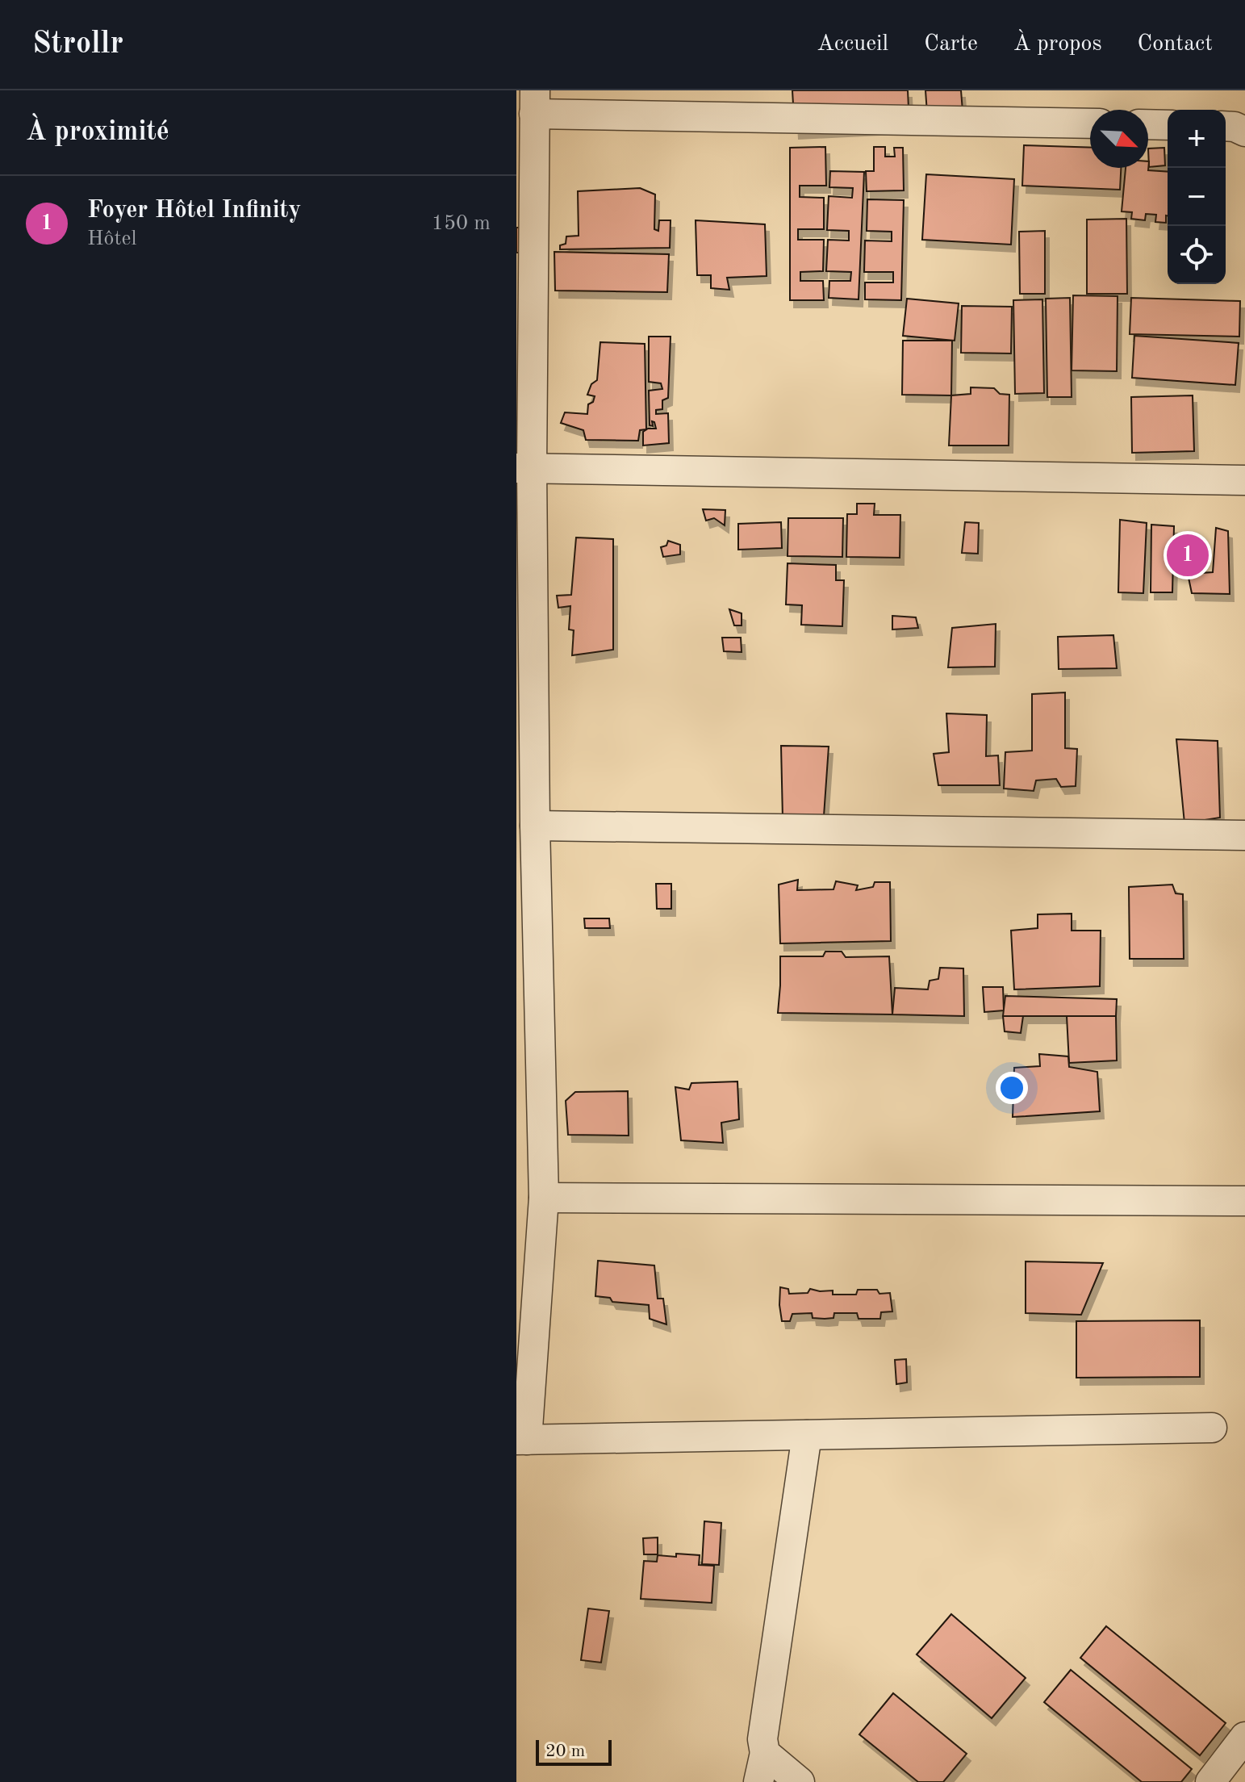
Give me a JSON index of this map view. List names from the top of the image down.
{
  "scale_bar": "20 m",
  "north": "bottom right",
  "page": {
    "header": "Strollr",
    "nav": [
      "Accueil",
      "Carte",
      "À propos",
      "Contact"
    ],
    "heading": "À proximité",
    "map_buttons": ["+", "−"],
    "list": [
      {
        "mark": "1",
        "name": "Foyer Hôtel Infinity",
        "note": "Hôtel",
        "value": "150 m"
      }
    ],
    "pins": "1",
    "scale": "20 m"
  }
}
